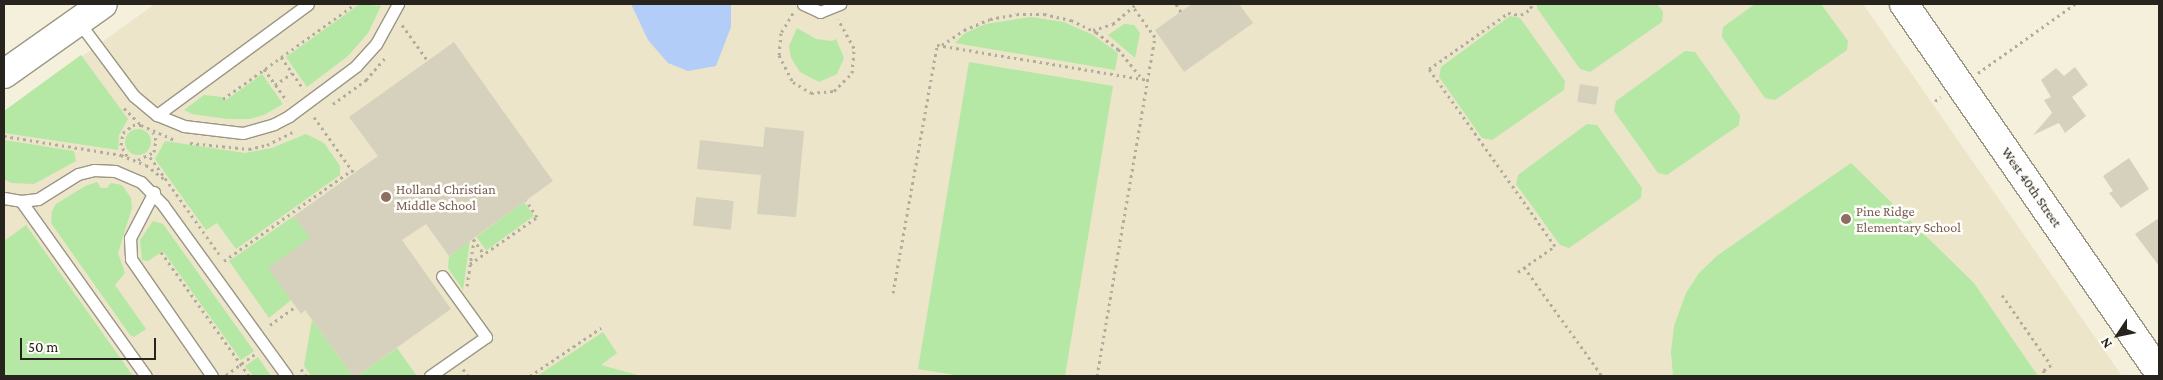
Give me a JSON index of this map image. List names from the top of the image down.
{
  "streets": {
    "street": ["West 40th Street"]
  },
  "places": ["Holland Christian Middle School", "Pine Ridge Elementary School"],
  "scale_bar": "50 m",
  "north": "bottom left"
}
